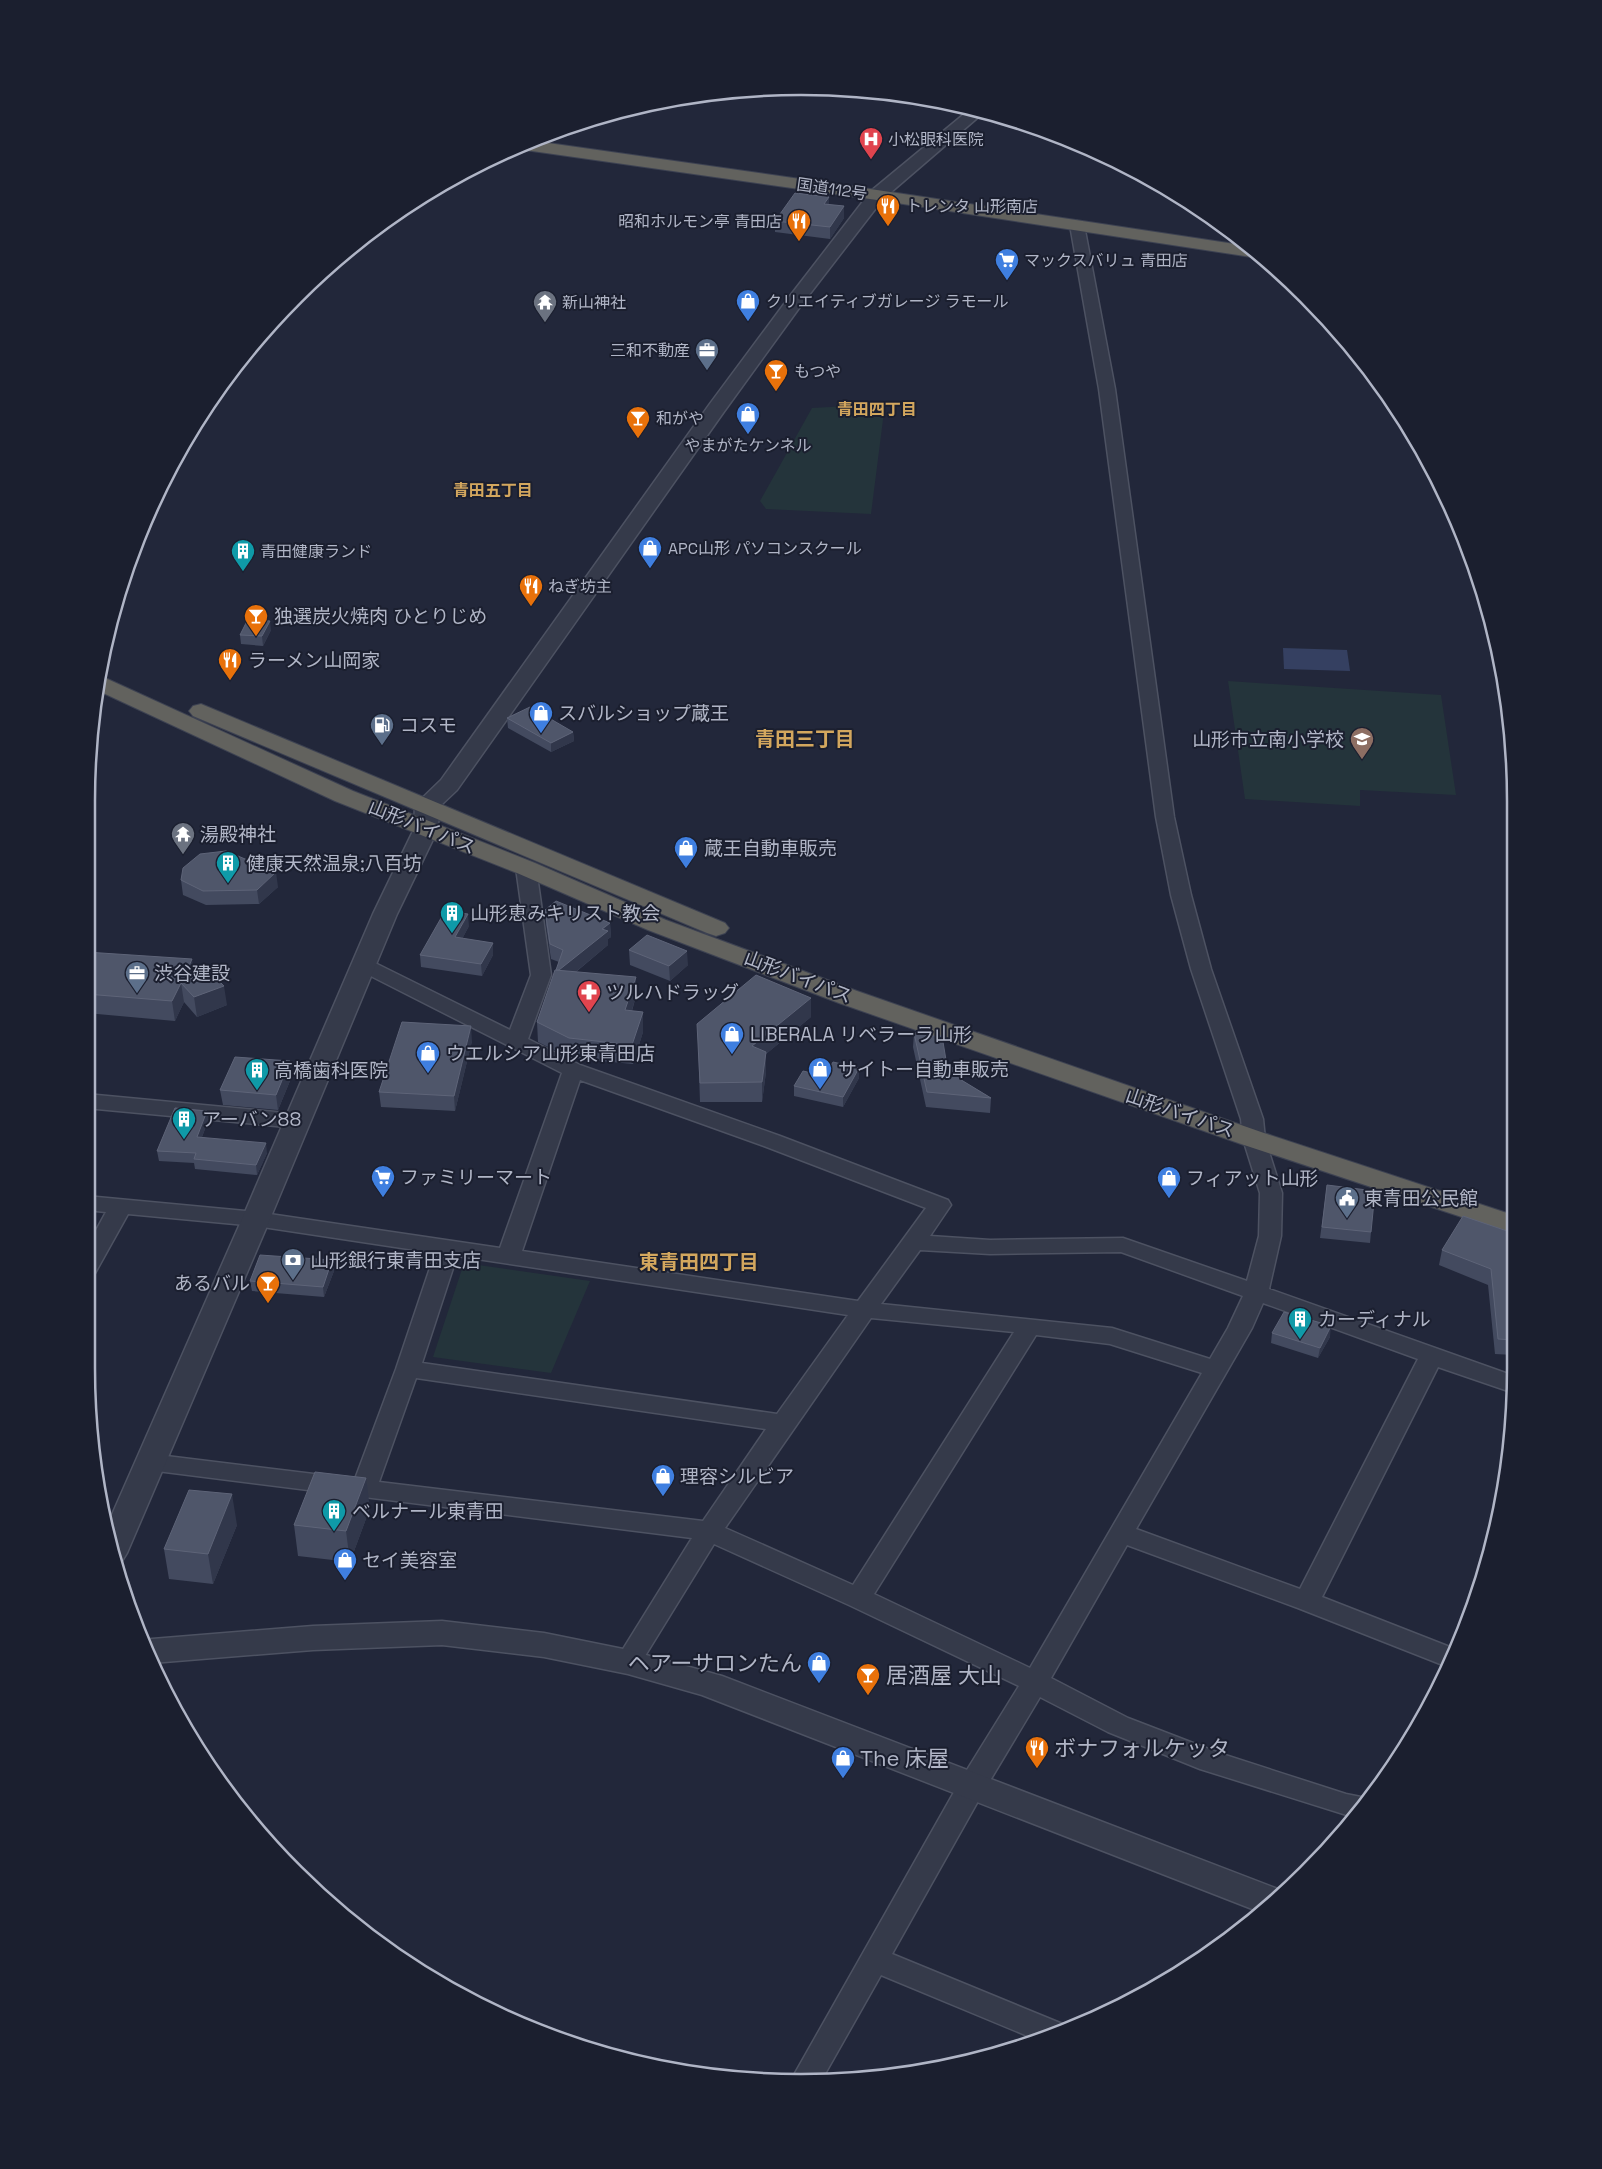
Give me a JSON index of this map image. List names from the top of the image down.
{
  "streets": {
    "highway": ["国道112号", "山形バイパス"]
  },
  "districts": [
    "青田四丁目",
    "青田五丁目",
    "青田三丁目",
    "東青田四丁目"
  ],
  "places": {
    "hospital": ["小松眼科医院"],
    "restaurant": [
      "トレンタ 山形南店",
      "昭和ホルモン亭 青田店",
      "ねぎ坊主",
      "ラーメン山岡家",
      "ボナフォルケッタ"
    ],
    "supermarket": ["マックスバリュ 青田店", "ファミリーマート"],
    "shop": [
      "クリエイティブガレージ ラモール",
      "やまがたケンネル",
      "APC山形 パソコンスクール",
      "スバルショップ蔵王",
      "蔵王自動車販売",
      "LIBERALA リベラーラ山形",
      "ウエルシア山形東青田店",
      "サイトー自動車販売",
      "フィアット山形",
      "理容シルビア",
      "セイ美容室",
      "ヘアーサロンたん",
      "The 床屋"
    ],
    "temple": ["新山神社", "湯殿神社"],
    "office": ["三和不動産", "渋谷建設"],
    "bar": [
      "もつや",
      "和がや",
      "独選炭火焼肉 ひとりじめ",
      "あるバル",
      "居酒屋 大山"
    ],
    "building": [
      "青田健康ランド",
      "健康天然温泉;八百坊",
      "山形恵みキリスト教会",
      "高橋歯科医院",
      "アーバン88",
      "カーディナル",
      "ベルナール東青田"
    ],
    "fuel station": ["コスモ"],
    "school or university": ["山形市立南小学校"],
    "pharmacy": ["ツルハドラッグ"],
    "public building": ["東青田公民館"],
    "bank": ["山形銀行東青田支店"]
  }
}
